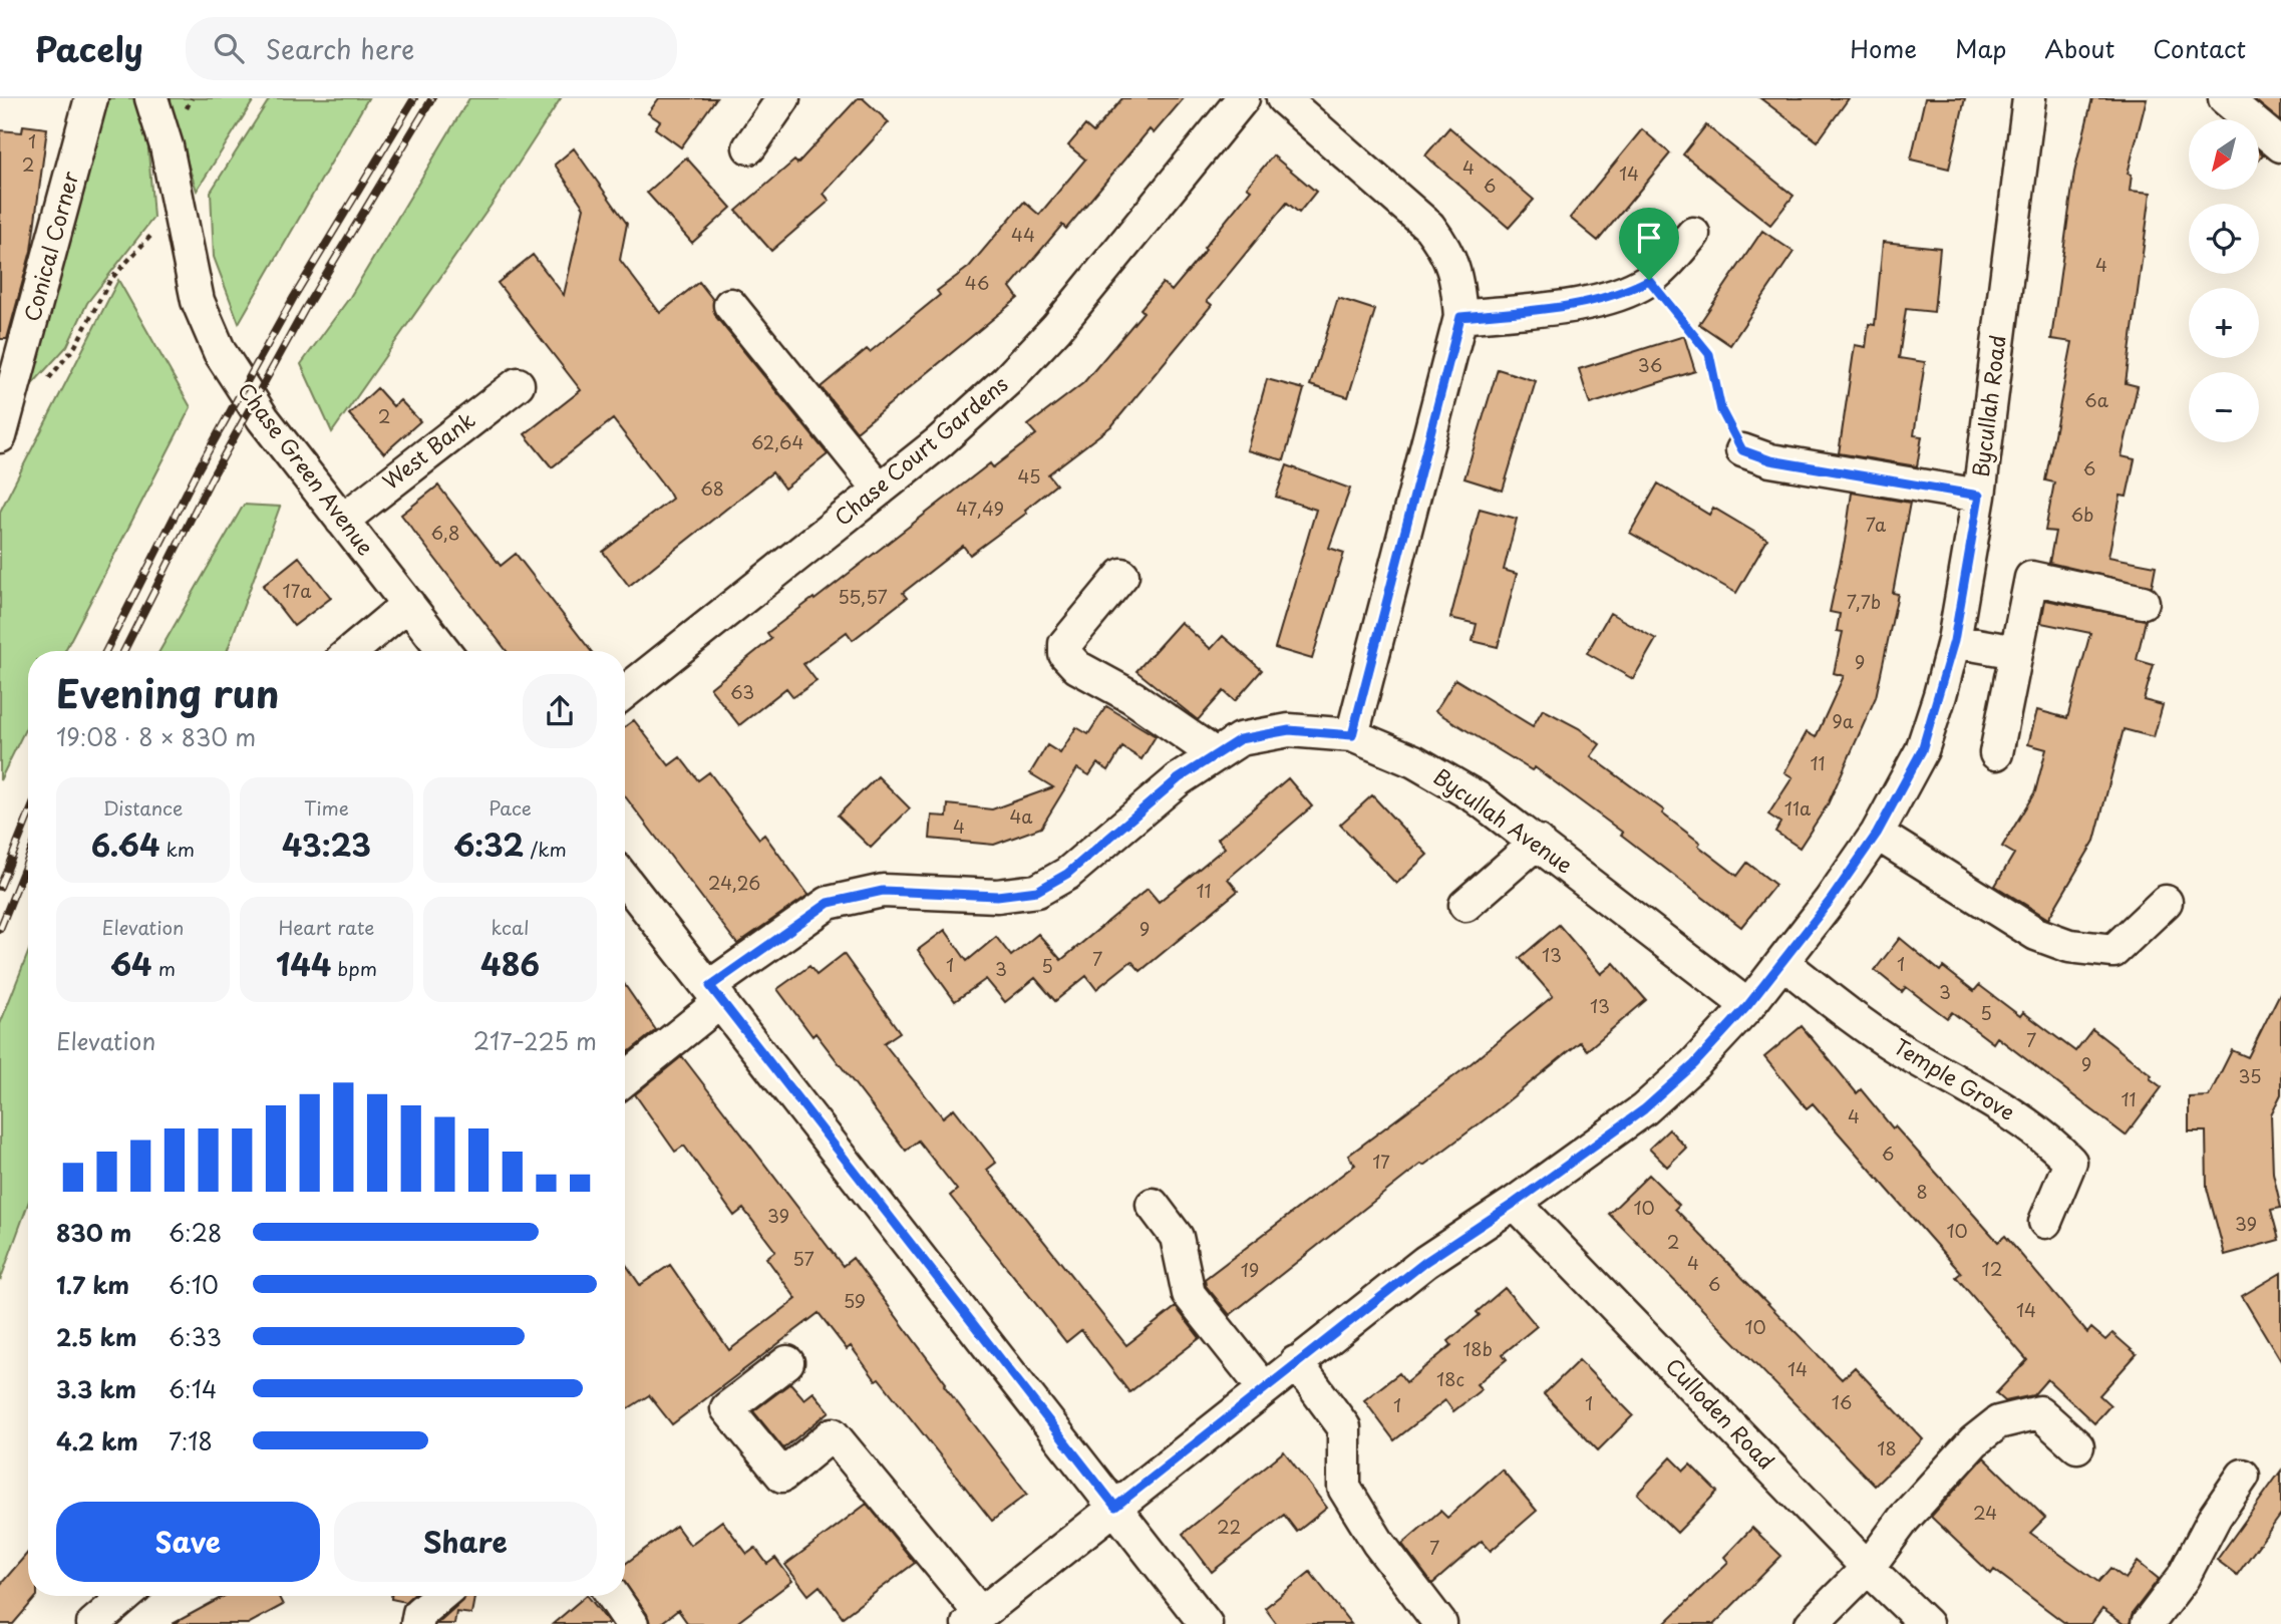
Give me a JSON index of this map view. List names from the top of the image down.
{
  "streets": {
    "street": [
      "Conical Corner",
      "Bycullah Road",
      "West Bank",
      "Chase Court Gardens",
      "Chase Green Avenue",
      "Bycullah Avenue",
      "Temple Grove",
      "Culloden Road"
    ]
  },
  "crossings": [
    ["Bycullah Road", "Bycullah Avenue"],
    ["Bycullah Road", "Temple Grove"],
    ["Bycullah Road", "Culloden Road"],
    ["West Bank", "Chase Green Avenue"]
  ],
  "house_numbers": [
    "1",
    "2",
    "4",
    "14",
    "6",
    "44",
    "4",
    "46",
    "36",
    "6a",
    "2",
    "62,64",
    "6",
    "45",
    "68",
    "47,49",
    "6b",
    "7a",
    "6,8",
    "17a",
    "55,57",
    "7,7b",
    "9",
    "63",
    "9a",
    "11",
    "11a",
    "4a",
    "4",
    "24,26",
    "11",
    "9",
    "13",
    "7",
    "1",
    "1",
    "5",
    "3",
    "3",
    "13",
    "5",
    "7",
    "9",
    "35",
    "11",
    "4",
    "6",
    "17",
    "8",
    "10",
    "39",
    "39",
    "10",
    "2",
    "57",
    "4",
    "12",
    "19",
    "6",
    "59",
    "14",
    "10",
    "18b",
    "14",
    "18c",
    "16",
    "1",
    "1",
    "18",
    "24",
    "22",
    "7"
  ],
  "north": "bottom left",
  "page": {
    "header": "Pacely",
    "search": "Search here",
    "nav": [
      "Home",
      "Map",
      "About",
      "Contact"
    ],
    "map_buttons": ["+", "−"],
    "heading": ["Evening run", "19:08 · 8 × 830 m"],
    "stats": [
      ["Distance", "6.64 km"],
      ["Time", "43:23"],
      ["Pace", "6:32 /km"],
      ["Elevation", "64 m"],
      ["Heart rate", "144 bpm"],
      ["kcal", "486"]
    ],
    "chart": ["Elevation", "217–225 m"],
    "list": [
      {
        "name": "830 m",
        "note": "6:28"
      },
      {
        "name": "1.7 km",
        "note": "6:10"
      },
      {
        "name": "2.5 km",
        "note": "6:33"
      },
      {
        "name": "3.3 km",
        "note": "6:14"
      },
      {
        "name": "4.2 km",
        "note": "7:18"
      }
    ],
    "buttons": ["Save", "Share"]
  }
}
